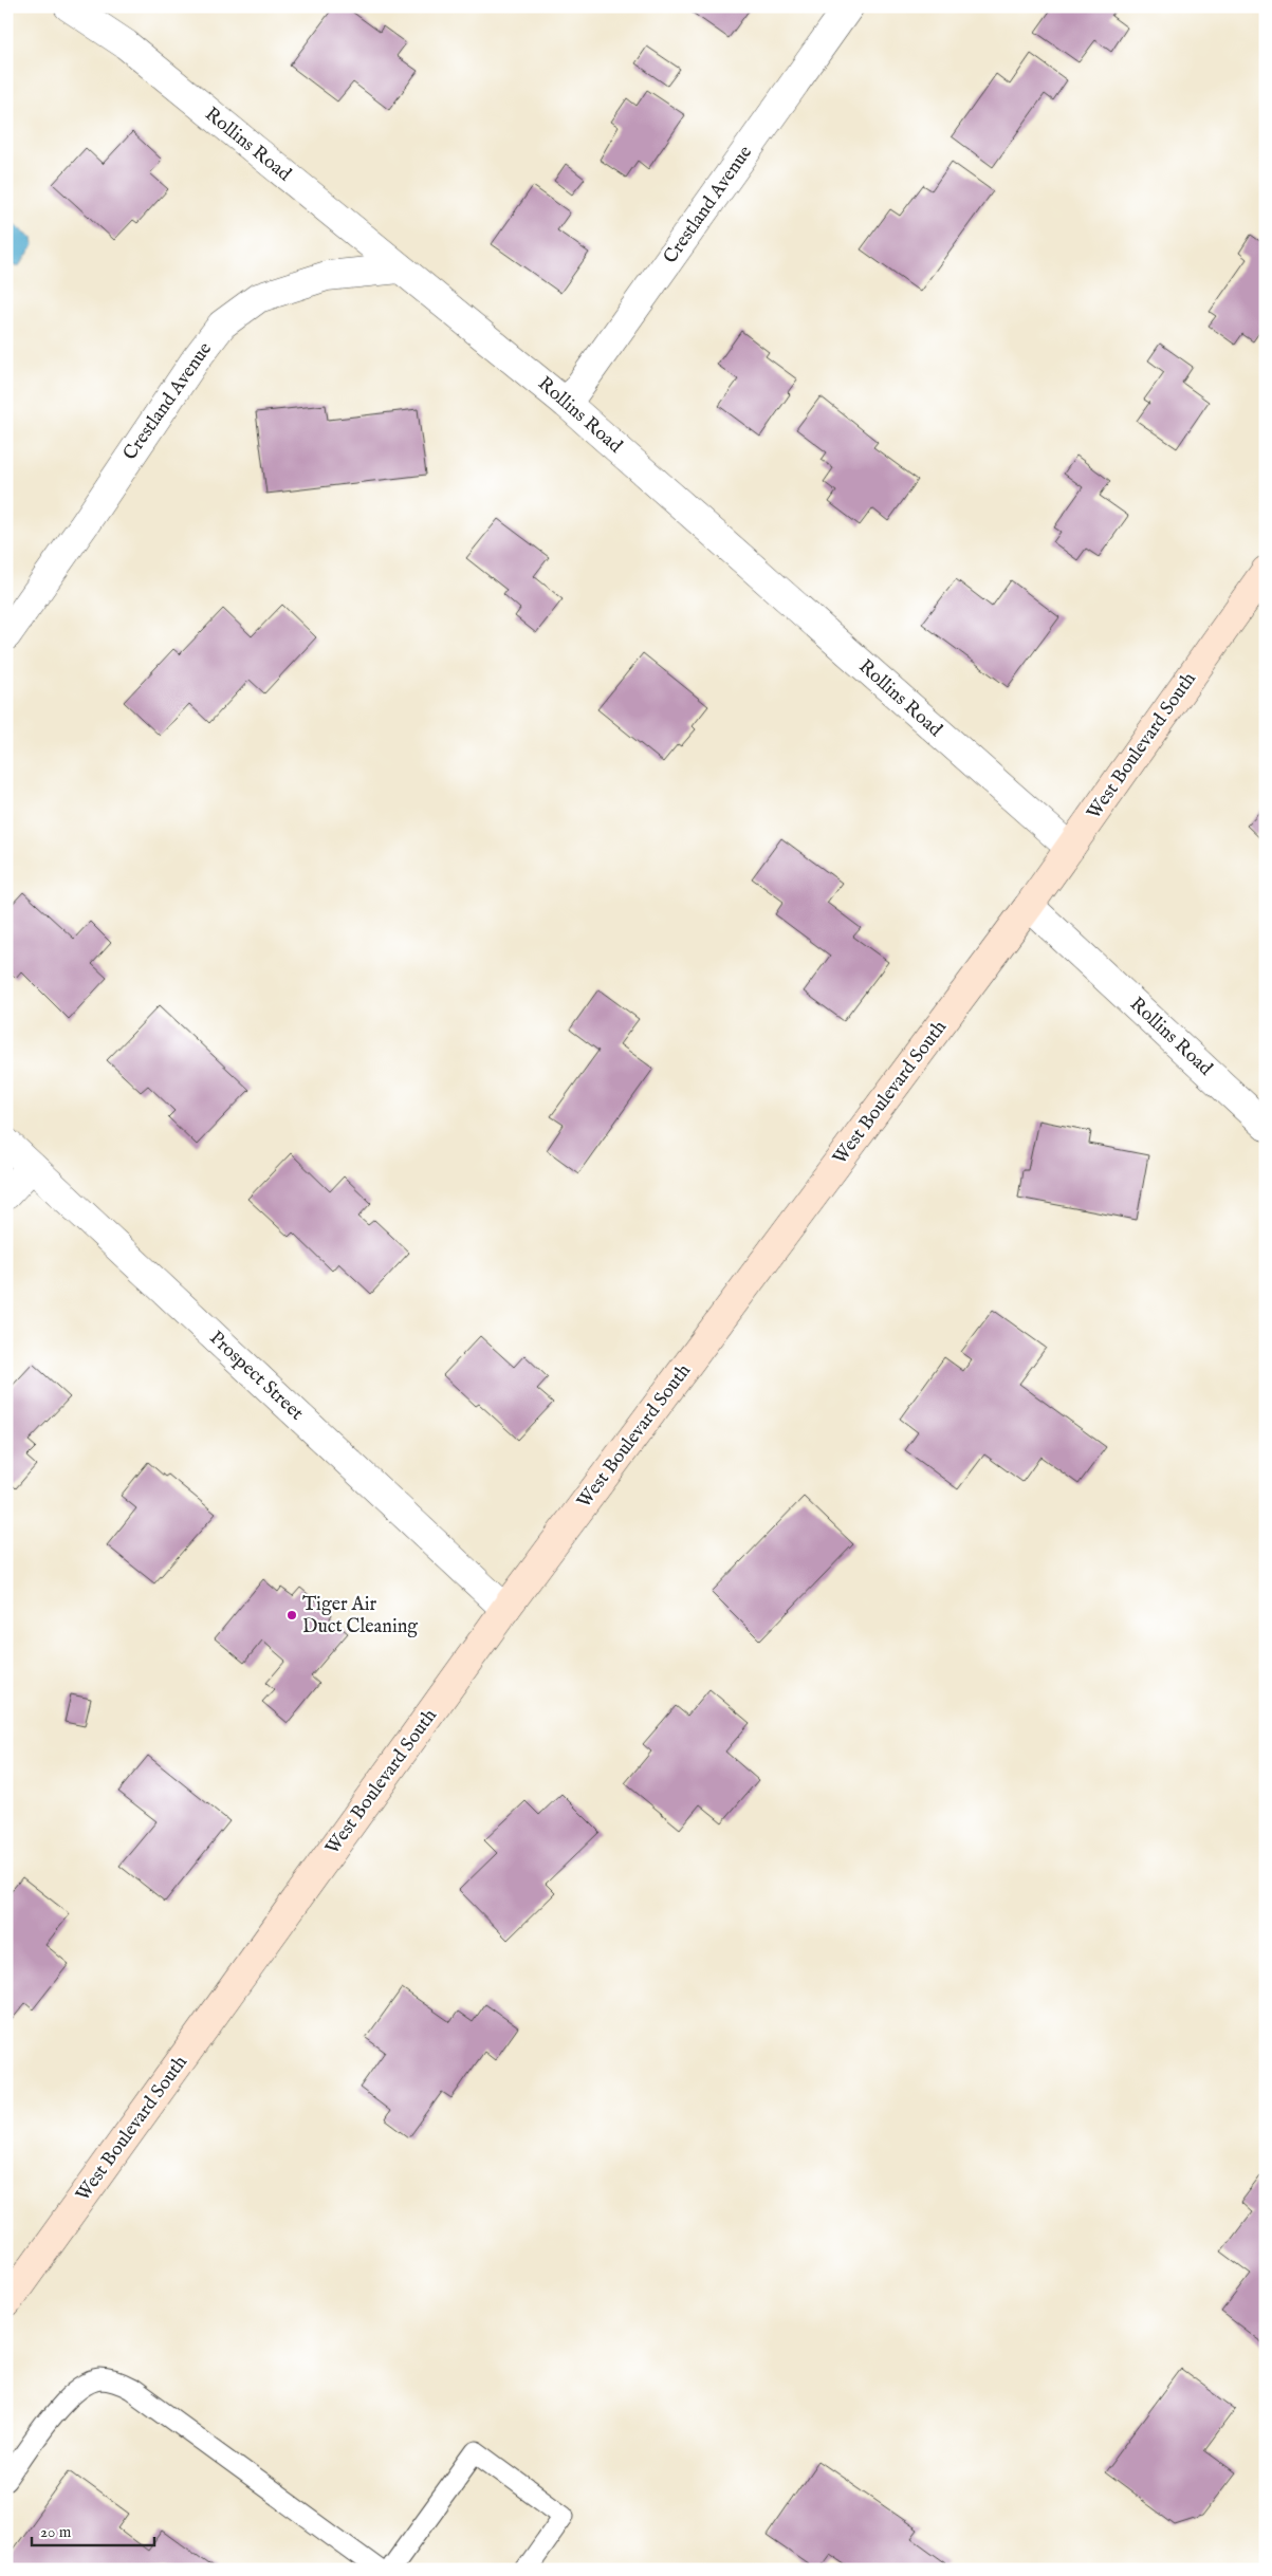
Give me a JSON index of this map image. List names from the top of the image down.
{
  "streets": {
    "main road": ["West Boulevard South"],
    "street": ["Rollins Road", "Crestland Avenue", "Prospect Street"]
  },
  "crossings": [
    ["Rollins Road", "Crestland Avenue"],
    ["Rollins Road", "West Boulevard South"],
    ["West Boulevard South", "Prospect Street"]
  ],
  "places": ["Tiger Air Duct Cleaning"],
  "scale_bar": "20 m"
}
